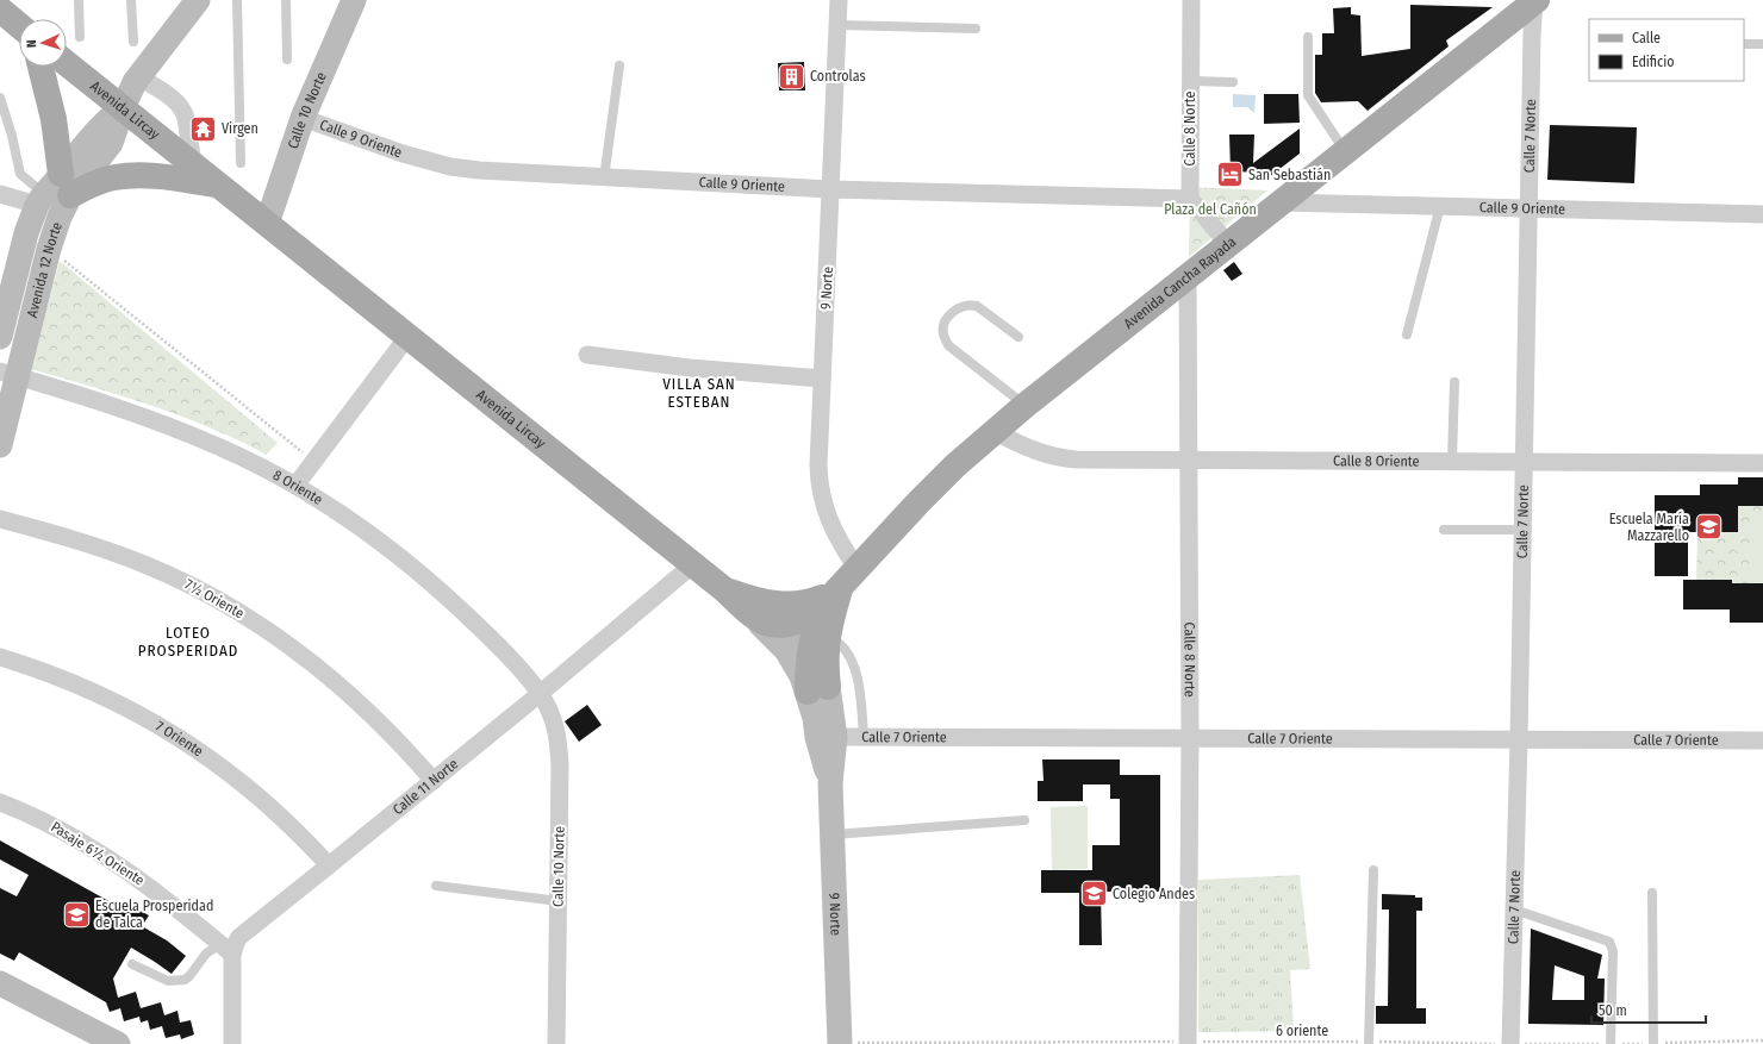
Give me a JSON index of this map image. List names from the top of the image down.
{
  "streets": {
    "main road": [
      "Avenida Lircay",
      "Calle 10 Norte",
      "Avenida 12 Norte",
      "Avenida Cancha Rayada",
      "9 Norte"
    ],
    "street": [
      "Calle 8 Norte",
      "Calle 7 Norte",
      "Calle 9 Oriente",
      "Calle 8 Oriente",
      "8 Oriente",
      "7½ Oriente",
      "Calle 7 Oriente",
      "7 Oriente",
      "Calle 11 Norte",
      "Pasaje 6½ Oriente"
    ],
    "path": ["6 oriente"]
  },
  "crossings": [
    ["Avenida Lircay", "Calle 10 Norte"],
    ["Avenida Lircay", "Avenida 12 Norte"],
    ["Avenida Lircay", "Avenida Cancha Rayada"],
    ["Avenida Lircay", "Calle 11 Norte"],
    ["Calle 10 Norte", "Calle 9 Oriente"],
    ["Calle 10 Norte", "8 Oriente"],
    ["Calle 10 Norte", "Calle 11 Norte"],
    ["Calle 8 Norte", "Calle 9 Oriente"],
    ["Calle 8 Norte", "Avenida Cancha Rayada"],
    ["Calle 8 Norte", "Calle 8 Oriente"],
    ["Calle 8 Norte", "Calle 7 Oriente"],
    ["Calle 8 Norte", "6 oriente"],
    ["Calle 7 Norte", "Calle 9 Oriente"],
    ["Calle 7 Norte", "Avenida Cancha Rayada"],
    ["Calle 7 Norte", "Calle 8 Oriente"],
    ["Calle 7 Norte", "Calle 7 Oriente"],
    ["Calle 7 Norte", "6 oriente"],
    ["Calle 9 Oriente", "Avenida Cancha Rayada"],
    ["Calle 9 Oriente", "9 Norte"],
    ["Avenida 12 Norte", "8 Oriente"],
    ["Avenida Cancha Rayada", "9 Norte"],
    ["Avenida Cancha Rayada", "Calle 8 Oriente"],
    ["9 Norte", "Calle 7 Oriente"],
    ["9 Norte", "6 oriente"],
    ["8 Oriente", "Calle 11 Norte"],
    ["7½ Oriente", "Calle 11 Norte"],
    ["7 Oriente", "Calle 11 Norte"],
    ["Calle 11 Norte", "Pasaje 6½ Oriente"]
  ],
  "districts": ["VILLA SAN ESTEBAN", "LOTEO PROSPERIDAD"],
  "parks": ["Plaza del Cañón"],
  "places": {
    "building": ["Controlas"],
    "temple": ["Virgen"],
    "hotel": ["San Sebastián"],
    "school or university": ["Escuela María Mazzarello", "Colegio Andes", "Escuela Prosperidad de Talca"]
  },
  "legend": ["Calle", "Edificio"],
  "scale_bar": "50 m",
  "north": "left"
}
